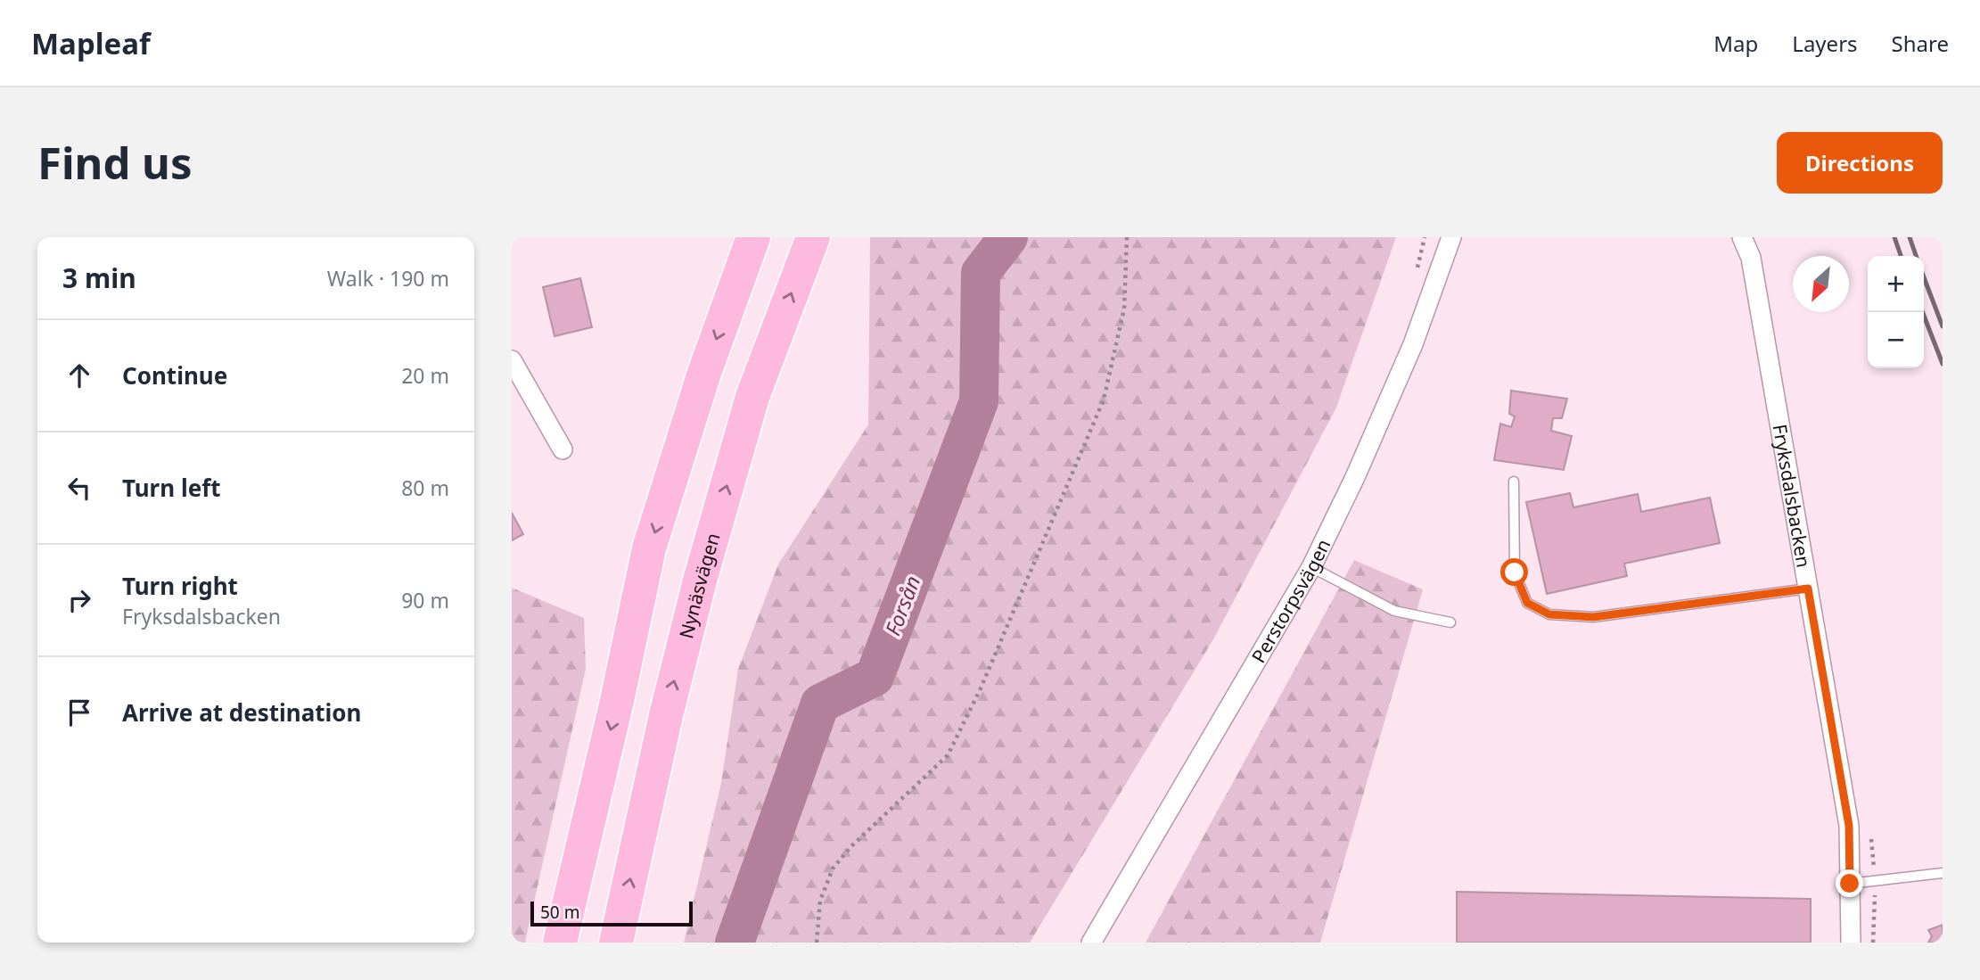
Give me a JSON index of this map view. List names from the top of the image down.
{
  "streets": {
    "highway": ["Nynäsvägen"],
    "street": ["Fryksdalsbacken", "Perstorpsvägen"]
  },
  "water": ["Forsån"],
  "scale_bar": "50 m",
  "north": "bottom left",
  "page": {
    "header": "Mapleaf",
    "nav": ["Map", "Layers", "Share"],
    "buttons": "Directions",
    "title": "Find us",
    "heading": ["3 min", "Walk · 190 m"],
    "map_buttons": ["+", "−"],
    "list": [
      ["Continue", "20 m"],
      ["Turn left", "80 m"],
      ["Turn right", "Fryksdalsbacken", "90 m"],
      "Arrive at destination"
    ],
    "scale": "50 m"
  }
}
